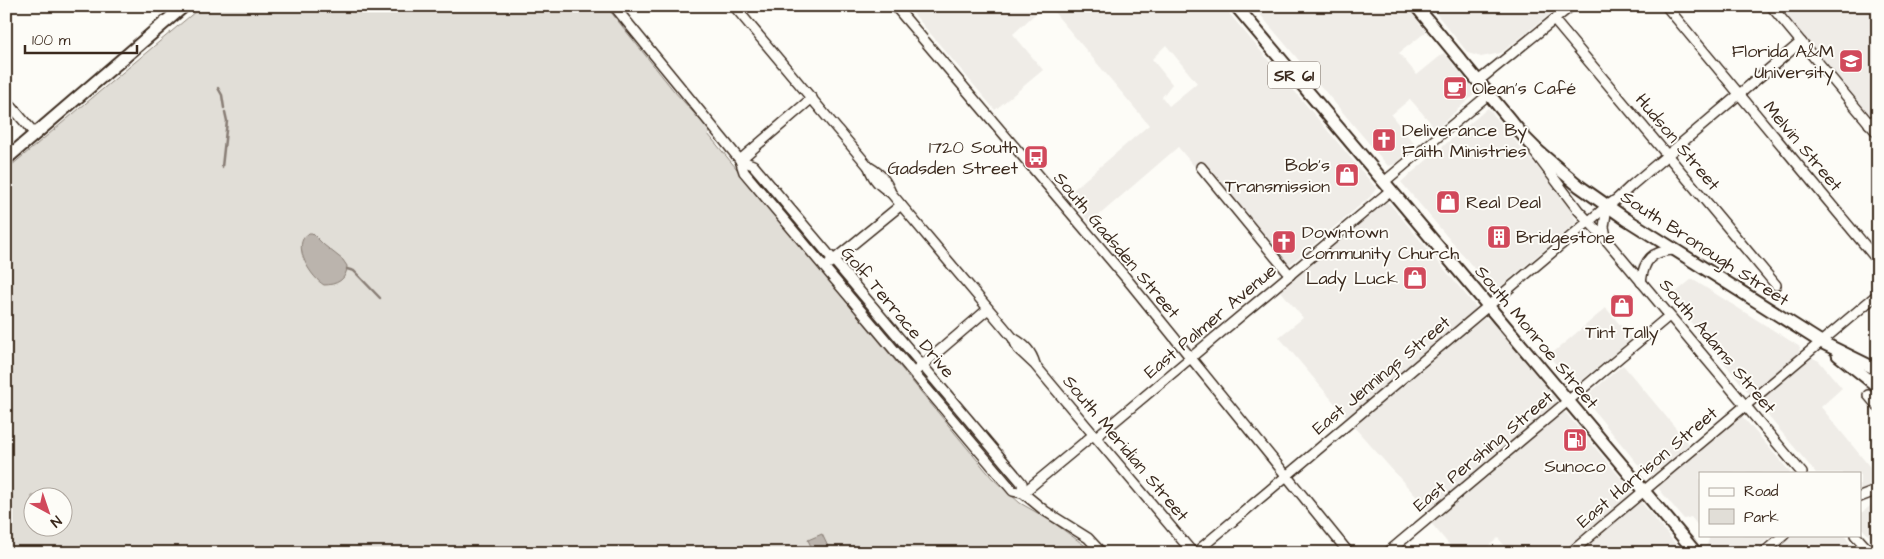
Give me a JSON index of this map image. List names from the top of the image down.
{
  "streets": {
    "main road": [
      "SR 61",
      "South Bronough Street",
      "South Monroe Street",
      "South Adams Street"
    ],
    "street": [
      "Hudson Street",
      "Melvin Street",
      "South Gadsden Street",
      "Golf Terrace Drive",
      "East Palmer Avenue",
      "East Jennings Street",
      "South Meridian Street",
      "East Pershing Street",
      "East Harrison Street"
    ]
  },
  "crossings": [
    ["Hudson Street", "East Jennings Street"],
    ["Melvin Street", "East Jennings Street"],
    ["South Gadsden Street", "East Palmer Avenue"],
    ["South Gadsden Street", "East Jennings Street"],
    ["South Bronough Street", "South Adams Street"],
    ["South Bronough Street", "East Jennings Street"],
    ["South Bronough Street", "East Harrison Street"],
    ["Golf Terrace Drive", "East Palmer Avenue"],
    ["East Palmer Avenue", "South Monroe Street"],
    ["East Palmer Avenue", "South Adams Street"],
    ["East Palmer Avenue", "South Meridian Street"],
    ["South Monroe Street", "East Jennings Street"],
    ["South Monroe Street", "East Pershing Street"],
    ["South Monroe Street", "East Harrison Street"],
    ["South Adams Street", "East Jennings Street"],
    ["South Adams Street", "East Pershing Street"],
    ["South Adams Street", "East Harrison Street"],
    ["East Jennings Street", "South Meridian Street"]
  ],
  "places": {
    "school or university": ["Florida A&M University"],
    "cafe": ["Olean's Café"],
    "church": ["Deliverance By Faith Ministries", "Downtown Community Church"],
    "bus stop": ["1720 South Gadsden Street"],
    "shop": [
      "Bob's Transmission",
      "Real Deal",
      "Lady Luck",
      "Tint Tally"
    ],
    "building": ["Bridgestone"],
    "fuel station": ["Sunoco"]
  },
  "legend": ["Road", "Park"],
  "scale_bar": "100 m",
  "north": "bottom right"
}
